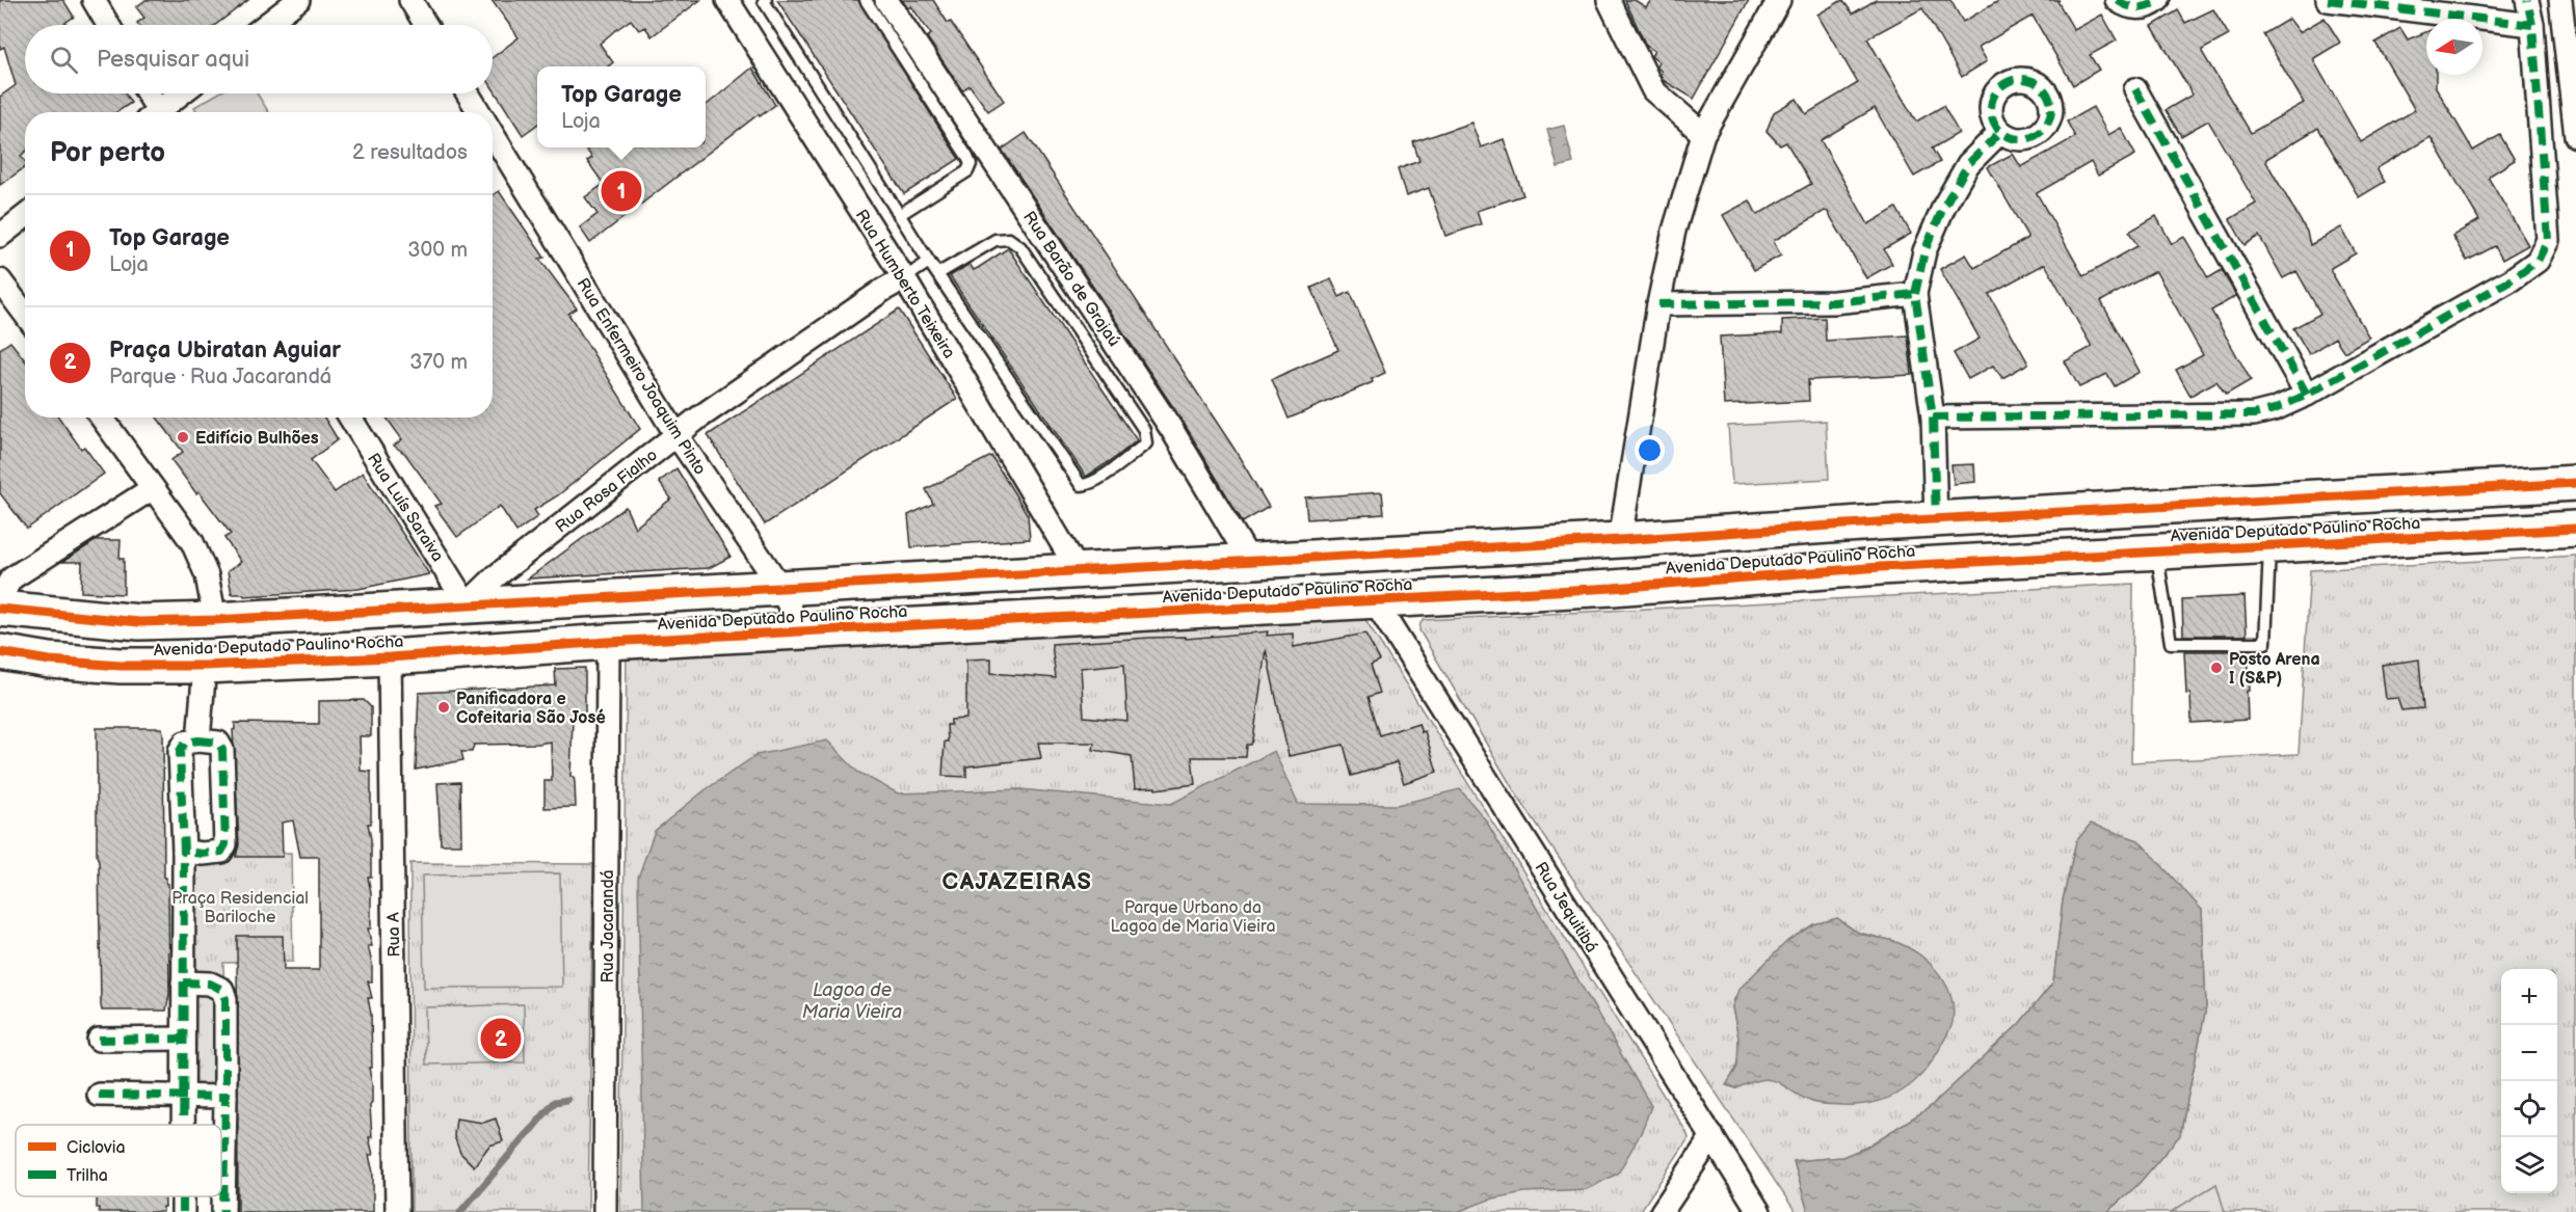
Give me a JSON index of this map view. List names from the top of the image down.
{
  "streets": {
    "main road": ["Avenida Deputado Paulino Rocha"],
    "street": [
      "Rua Barão de Grajaú",
      "Rua Humberto Teixeira",
      "Rua Enfermeiro Joaquim Pinto",
      "Rua Rosa Fialho",
      "Rua Luís Saraiva",
      "Rua Jequitibá",
      "Rua Jacarandá",
      "Rua A"
    ]
  },
  "crossings": [
    ["Rua Barão de Grajaú", "Avenida Deputado Paulino Rocha"],
    ["Rua Humberto Teixeira", "Rua Rosa Fialho"],
    ["Rua Humberto Teixeira", "Avenida Deputado Paulino Rocha"],
    ["Rua Enfermeiro Joaquim Pinto", "Rua Rosa Fialho"],
    ["Rua Enfermeiro Joaquim Pinto", "Avenida Deputado Paulino Rocha"],
    ["Rua Rosa Fialho", "Rua Luís Saraiva"],
    ["Rua Rosa Fialho", "Avenida Deputado Paulino Rocha"],
    ["Rua Luís Saraiva", "Avenida Deputado Paulino Rocha"],
    ["Avenida Deputado Paulino Rocha", "Rua Jequitibá"],
    ["Avenida Deputado Paulino Rocha", "Rua Jacarandá"],
    ["Avenida Deputado Paulino Rocha", "Rua A"]
  ],
  "districts": ["CAJAZEIRAS"],
  "water": ["Lagoa de Maria Vieira"],
  "parks": ["Praça Residencial Bariloche", "Parque Urbano da Lagoa de Maria Vieira"],
  "places": ["Edifício Bulhões", "Posto Arena I (S&P)", "Panificadora e Cofeitaria São José"],
  "legend": ["Ciclovia", "Trilha"],
  "north": "left",
  "page": {
    "search": "Pesquisar aqui",
    "popup": ["Top Garage", "Loja"],
    "heading": ["Por perto", "2 resultados"],
    "pins": ["1", "2"],
    "list": [
      {
        "mark": "1",
        "name": "Top Garage",
        "note": "Loja",
        "value": "300 m"
      },
      {
        "mark": "2",
        "name": "Praça Ubiratan Aguiar",
        "note": "Parque · Rua Jacarandá",
        "value": "370 m"
      }
    ],
    "map_buttons": ["+", "−"]
  }
}
